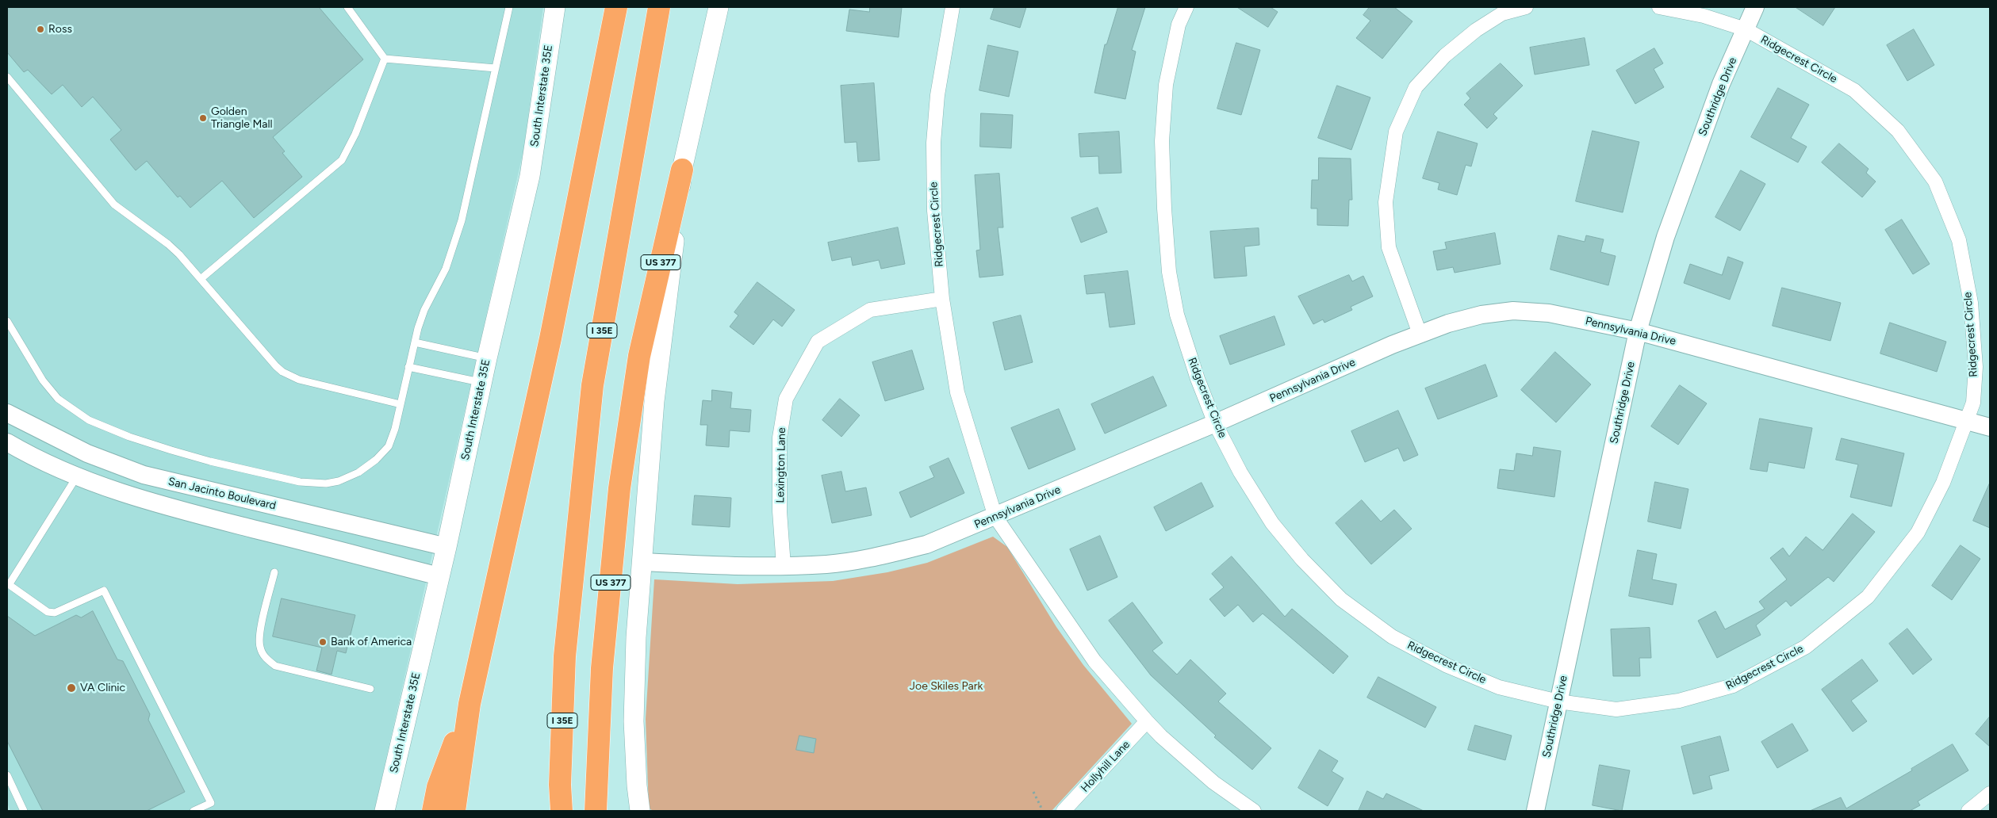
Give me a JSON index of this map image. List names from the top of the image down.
{
  "streets": {
    "highway": ["US 377", "I 35E"],
    "main road": ["South Interstate 35E"],
    "street": [
      "Ridgecrest Circle",
      "Southridge Drive",
      "Pennsylvania Drive",
      "Lexington Lane",
      "San Jacinto Boulevard",
      "Hollyhill Lane"
    ]
  },
  "crossings": [
    ["Ridgecrest Circle", "Southridge Drive"],
    ["Ridgecrest Circle", "Pennsylvania Drive"],
    ["Ridgecrest Circle", "Lexington Lane"],
    ["Ridgecrest Circle", "Hollyhill Lane"],
    ["South Interstate 35E", "San Jacinto Boulevard"],
    ["Southridge Drive", "Pennsylvania Drive"],
    ["Pennsylvania Drive", "Lexington Lane"]
  ],
  "parks": ["Joe Skiles Park"],
  "places": [
    "Ross",
    "Golden Triangle Mall",
    "Bank of America",
    "VA Clinic"
  ]
}
